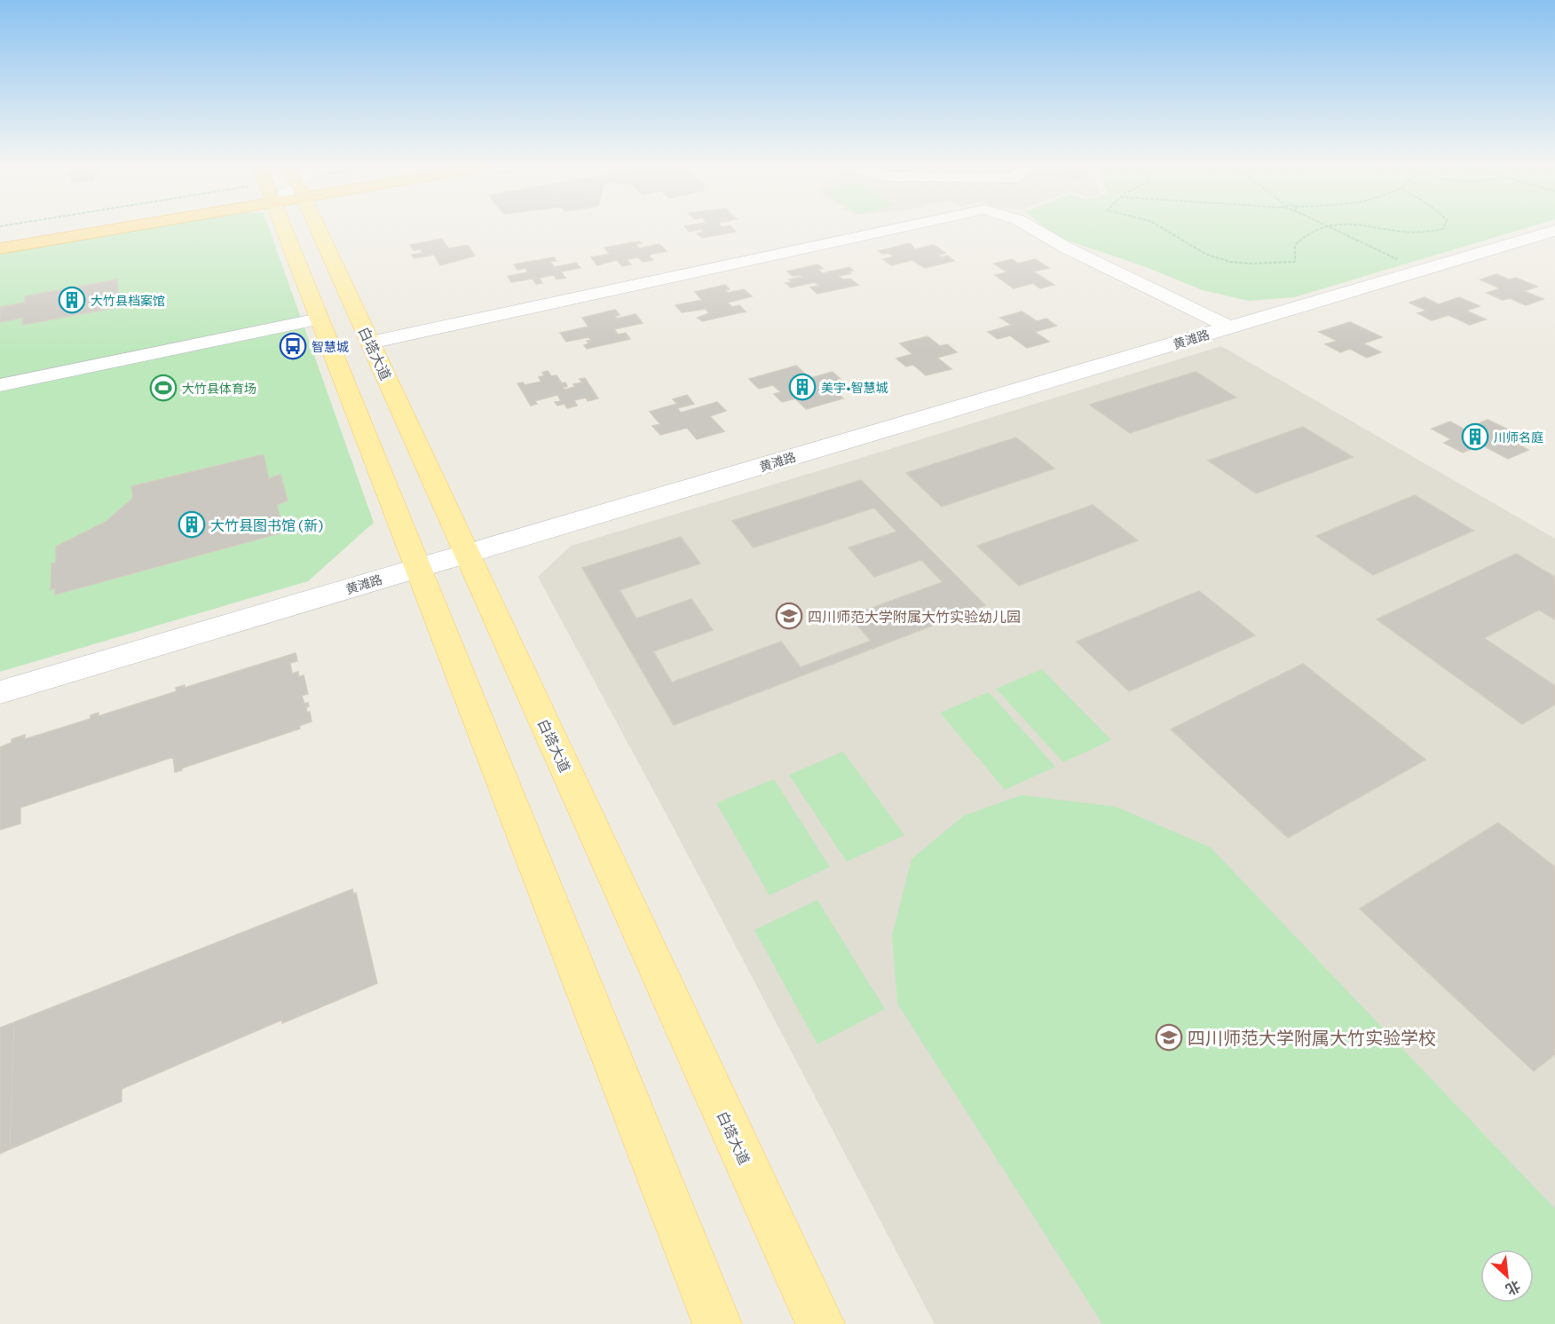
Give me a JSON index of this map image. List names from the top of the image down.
{
  "streets": {
    "main road": ["白塔大道"],
    "street": ["黄滩路"]
  },
  "crossings": [
    ["黄滩路", "白塔大道"]
  ],
  "places": {
    "building": [
      "大竹县档案馆",
      "美宇•智慧城",
      "川师名庭",
      "大竹县图书馆 (新)"
    ],
    "bus stop": ["智慧城"],
    "sports": ["大竹县体育场"],
    "school or university": ["四川师范大学附属大竹实验幼儿园", "四川师范大学附属大竹实验学校"]
  },
  "north": "bottom right"
}
